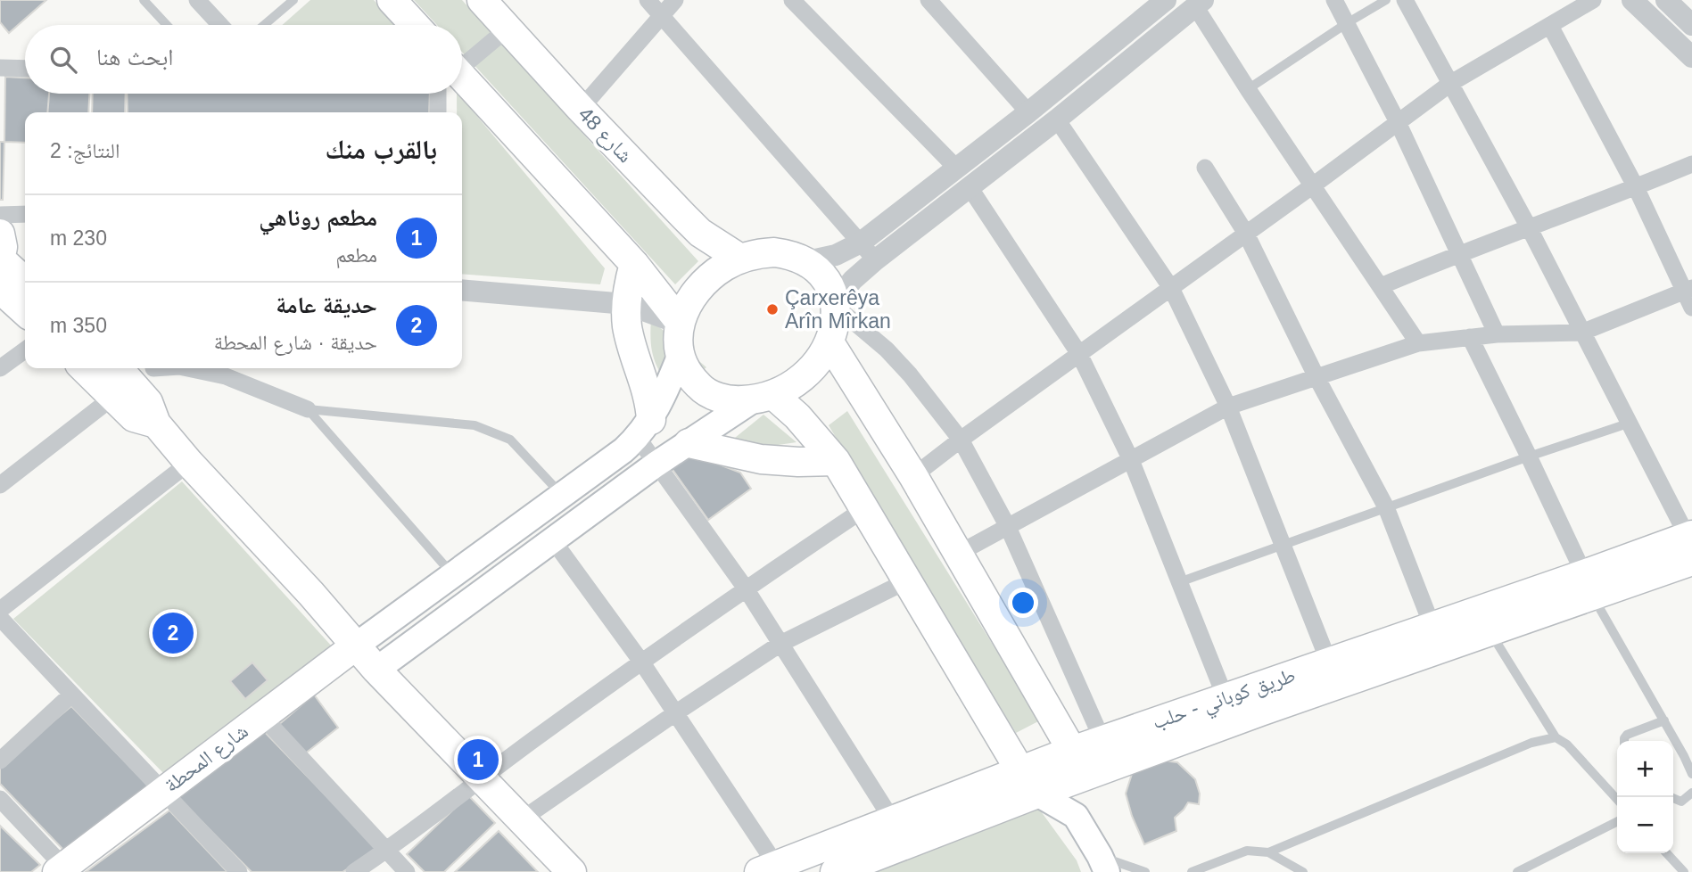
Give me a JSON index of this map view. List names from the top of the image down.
{
  "streets": {
    "main road": ["48 شارع", "طريق كوباني - حلب", "شارع المحطة"]
  },
  "places": ["Çarxerêya Arîn Mîrkan"],
  "page": {
    "search": "ابحث هنا",
    "heading": ["بالقرب منك", "النتائج: 2"],
    "list": [
      {
        "mark": "1",
        "name": "مطعم روناهي",
        "note": "مطعم",
        "value": "230 m"
      },
      {
        "mark": "2",
        "name": "حديقة عامة",
        "note": "حديقة · شارع المحطة",
        "value": "350 m"
      }
    ],
    "pins": ["2", "1"],
    "map_buttons": ["+", "−"]
  }
}
